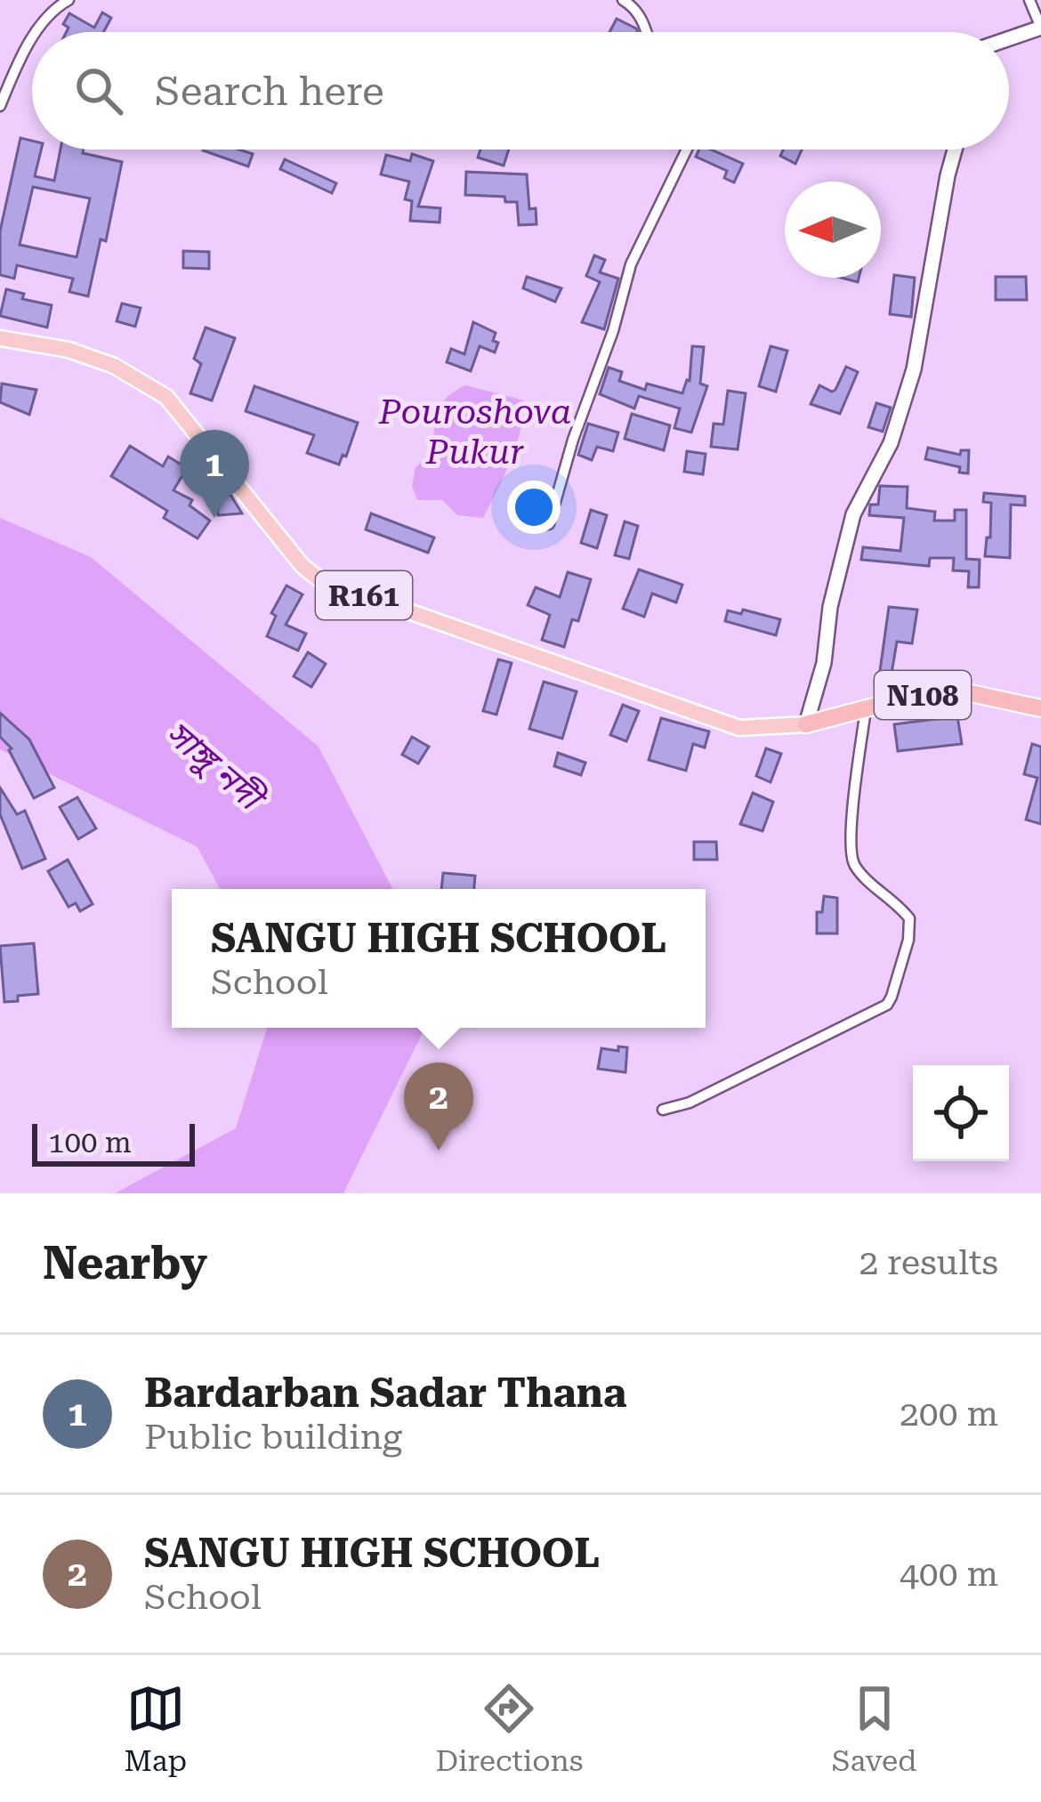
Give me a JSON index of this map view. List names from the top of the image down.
{
  "streets": {
    "highway": ["N108"],
    "main road": ["R161"]
  },
  "crossings": [
    ["R161", "N108"]
  ],
  "water": ["Pouroshova Pukur", "সাঙ্গু নদী"],
  "scale_bar": "100 m",
  "north": "left",
  "page": {
    "search": "Search here",
    "pins": ["1", "2"],
    "popup": ["SANGU HIGH SCHOOL", "School"],
    "scale": "100 m",
    "heading": ["Nearby", "2 results"],
    "list": [
      {
        "mark": "1",
        "name": "Bardarban Sadar Thana",
        "note": "Public building",
        "value": "200 m"
      },
      {
        "mark": "2",
        "name": "SANGU HIGH SCHOOL",
        "note": "School",
        "value": "400 m"
      }
    ],
    "nav": ["Map", "Directions", "Saved"]
  }
}
